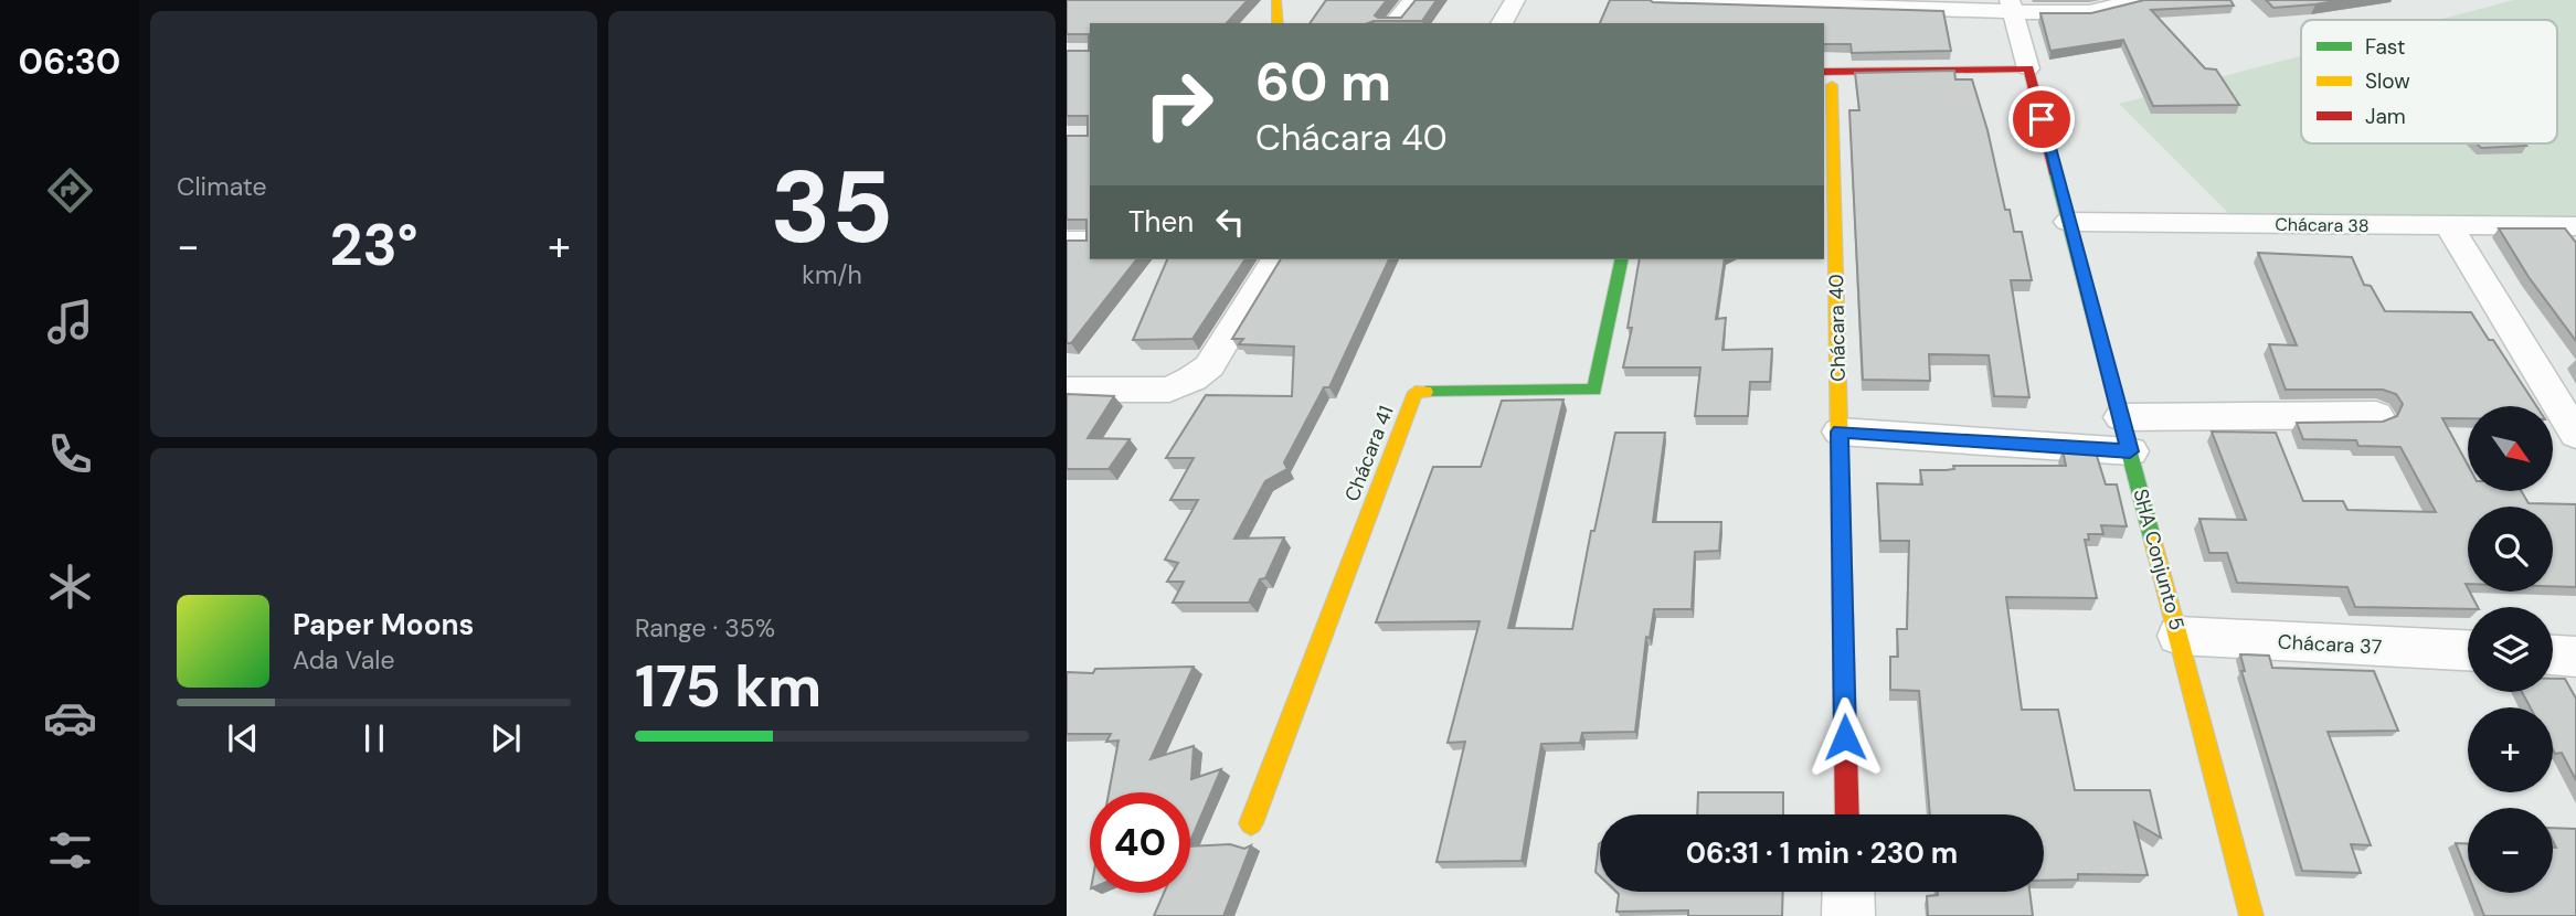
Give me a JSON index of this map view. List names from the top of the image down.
{
  "streets": {
    "street": [
      "Chácara 38",
      "Chácara 40",
      "Chácara 41",
      "SHA Conjunto 5",
      "Chácara 37"
    ]
  },
  "crossings": [
    ["Chácara 38", "SHA Conjunto 5"],
    ["SHA Conjunto 5", "Chácara 37"]
  ],
  "legend": ["Fast", "Slow", "Jam"],
  "north": "bottom right",
  "page": {
    "tabs": "06:30",
    "tile": [
      "Climate",
      ["35", "km/h"],
      ["Range · 35%", "175 km"]
    ],
    "turn": ["60 m", "Chácara 40"],
    "then": "Then",
    "heat": ["−", "23°", "+"],
    "map_buttons": ["+", "−"],
    "song": ["Paper Moons", "Ada Vale"],
    "limit": "40",
    "trip": "06:31 · 1 min · 230 m"
  }
}
